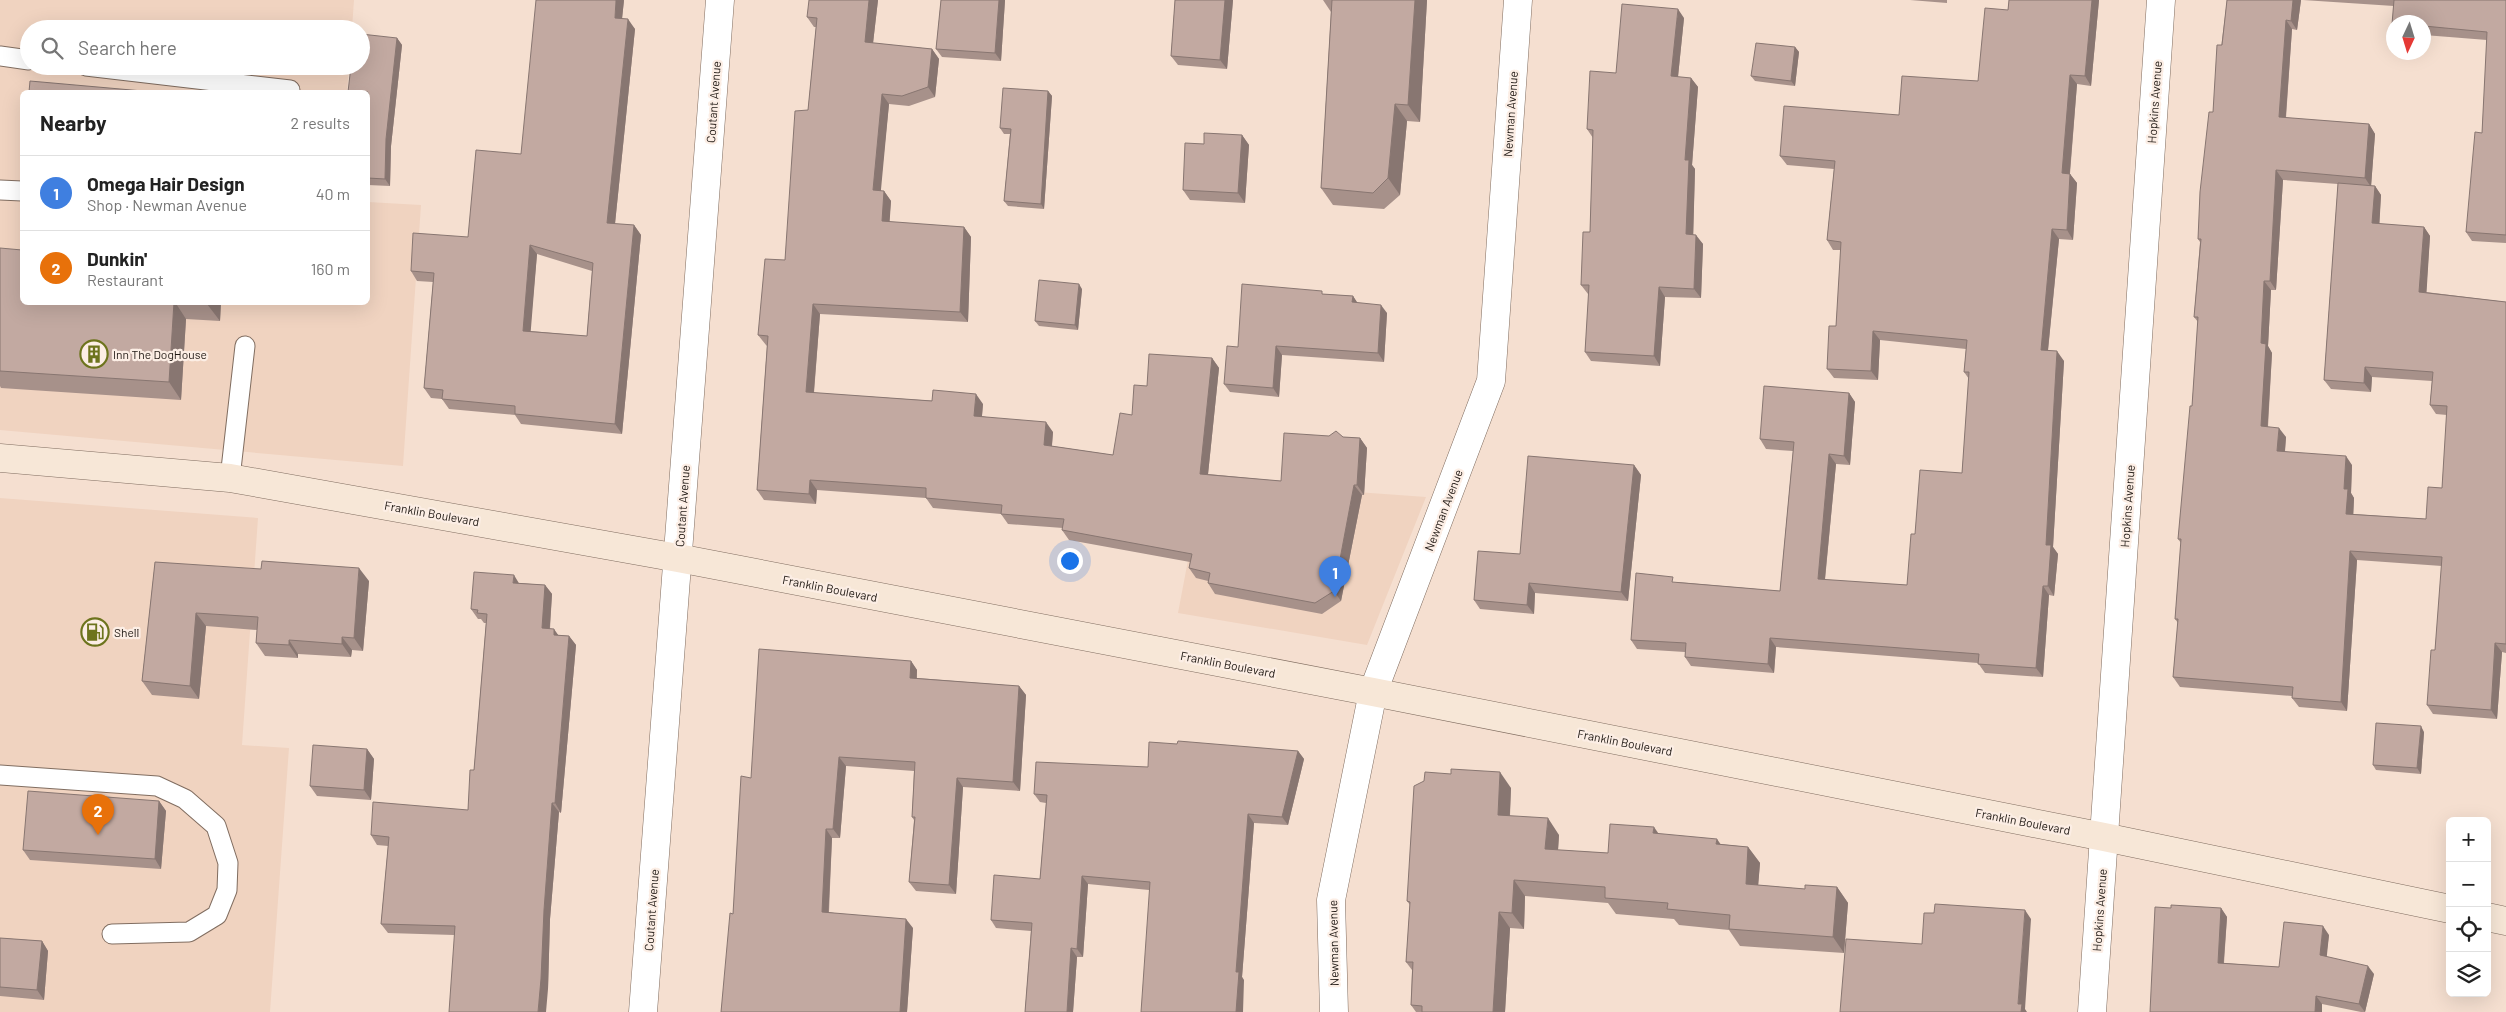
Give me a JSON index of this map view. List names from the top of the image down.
{
  "streets": {
    "street": [
      "Coutant Avenue",
      "Hopkins Avenue",
      "Newman Avenue",
      "Franklin Boulevard"
    ]
  },
  "crossings": [
    ["Coutant Avenue", "Franklin Boulevard"],
    ["Hopkins Avenue", "Franklin Boulevard"],
    ["Newman Avenue", "Franklin Boulevard"]
  ],
  "places": {
    "building": ["Inn The DogHouse"],
    "fuel station": ["Shell"]
  },
  "north": "bottom",
  "page": {
    "search": "Search here",
    "heading": ["Nearby", "2 results"],
    "list": [
      {
        "mark": "1",
        "name": "Omega Hair Design",
        "note": "Shop · Newman Avenue",
        "value": "40 m"
      },
      {
        "mark": "2",
        "name": "Dunkin'",
        "note": "Restaurant",
        "value": "160 m"
      }
    ],
    "pins": ["1", "2"],
    "map_buttons": ["+", "−"]
  }
}
